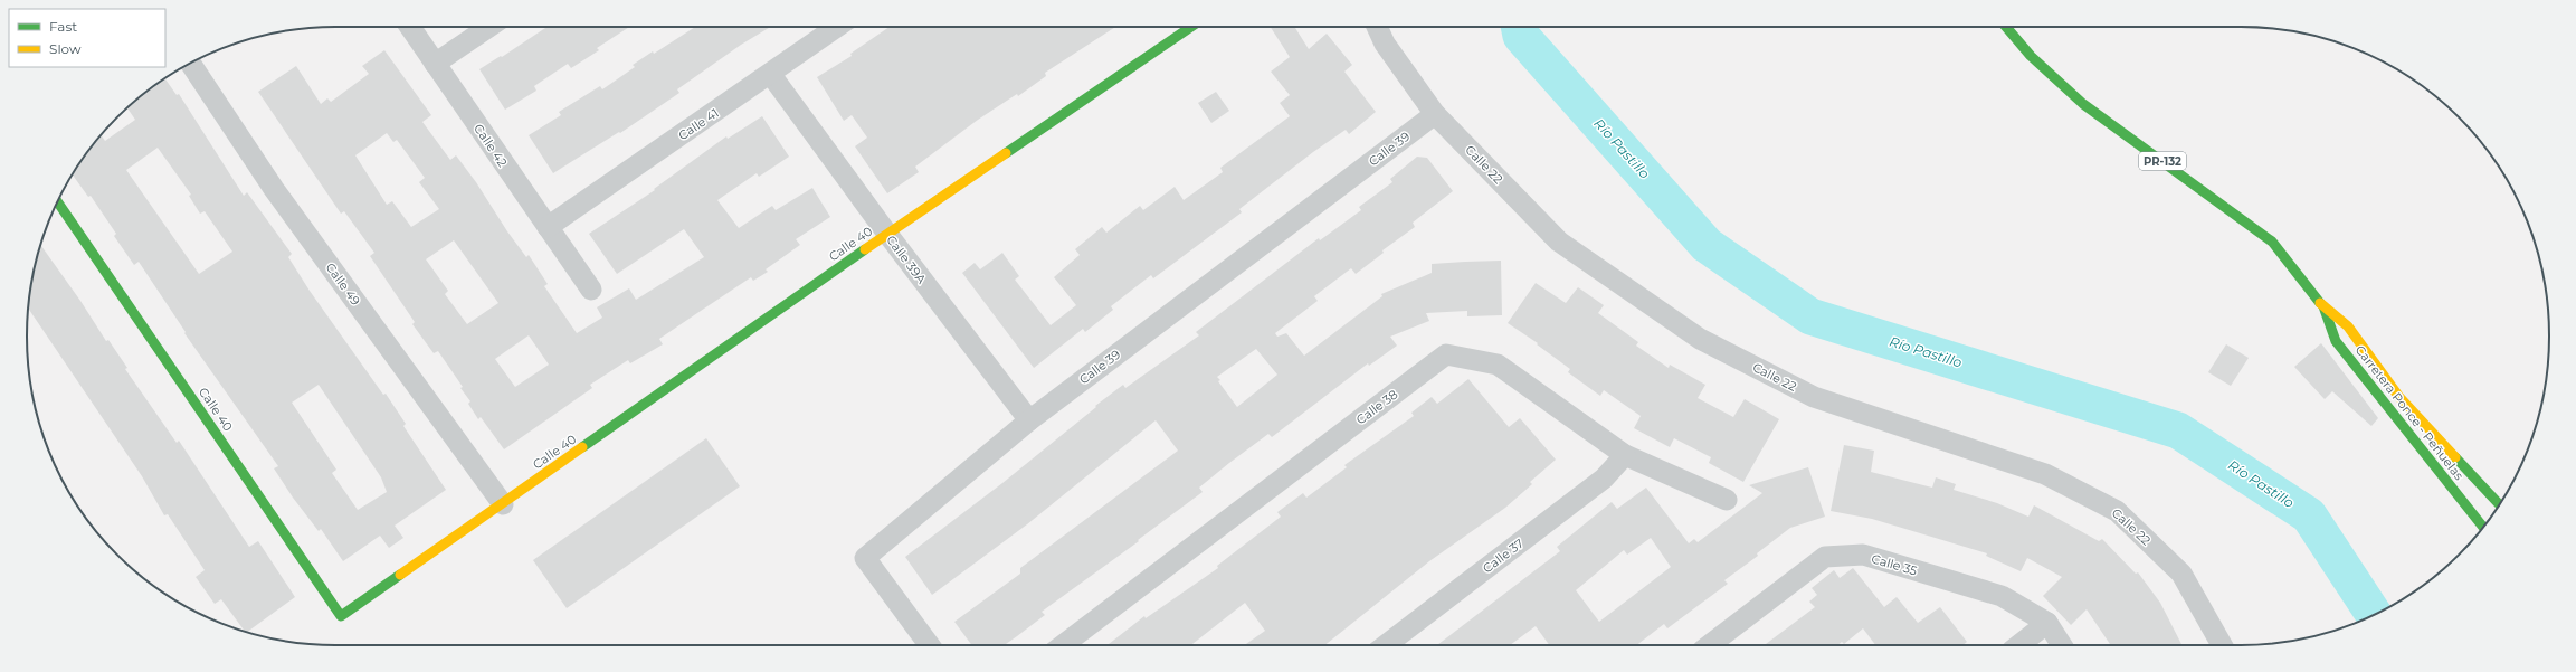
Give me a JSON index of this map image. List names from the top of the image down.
{
  "streets": {
    "street": [
      "Calle 41",
      "Calle 42",
      "Calle 39",
      "PR-132",
      "Calle 22",
      "Calle 40",
      "Calle 39A",
      "Calle 49",
      "Calle 38",
      "Carretera Ponce - Peñuelas",
      "Calle 37",
      "Calle 35"
    ]
  },
  "crossings": [
    ["Calle 41", "Calle 42"],
    ["Calle 41", "Calle 39A"],
    ["Calle 39", "Calle 22"],
    ["Calle 39", "Calle 39A"],
    ["Calle 40", "Calle 39A"],
    ["Calle 40", "Calle 49"],
    ["Calle 38", "Calle 37"]
  ],
  "water": ["Río Pastillo"],
  "legend": ["Fast", "Slow"]
}
